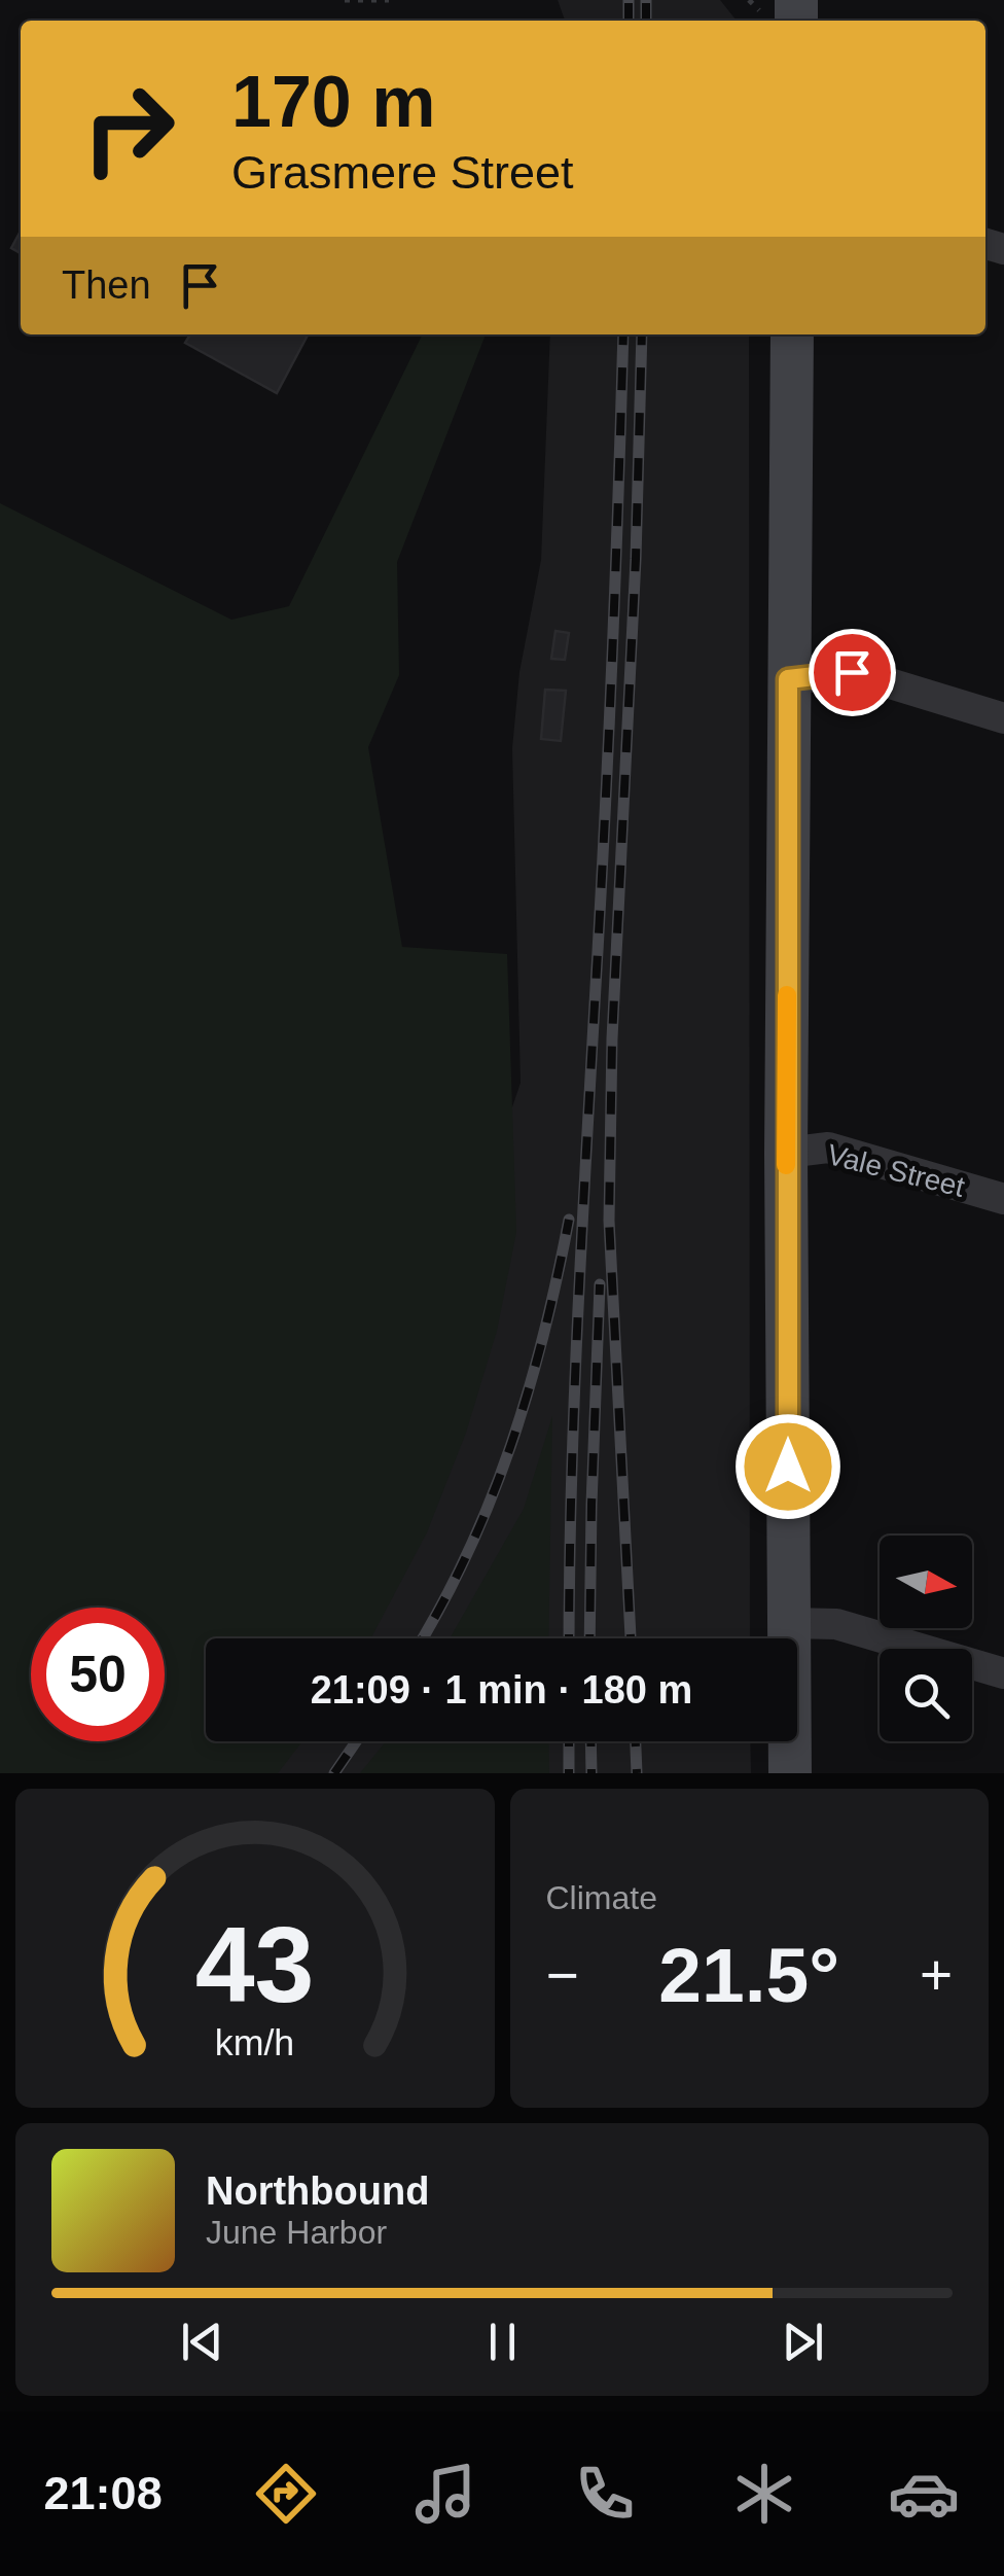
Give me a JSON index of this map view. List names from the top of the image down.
{
  "streets": {
    "street": ["Vale Street"]
  },
  "north": "right",
  "page": {
    "turn": ["170 m", "Grasmere Street"],
    "then": "Then",
    "limit": "50",
    "trip": "21:09 · 1 min · 180 m",
    "tile": "Climate",
    "heat": ["−", "21.5°", "+"],
    "song": ["Northbound", "June Harbor"],
    "tabs": "21:08",
    "gauge": ["43", "km/h"]
  }
}
